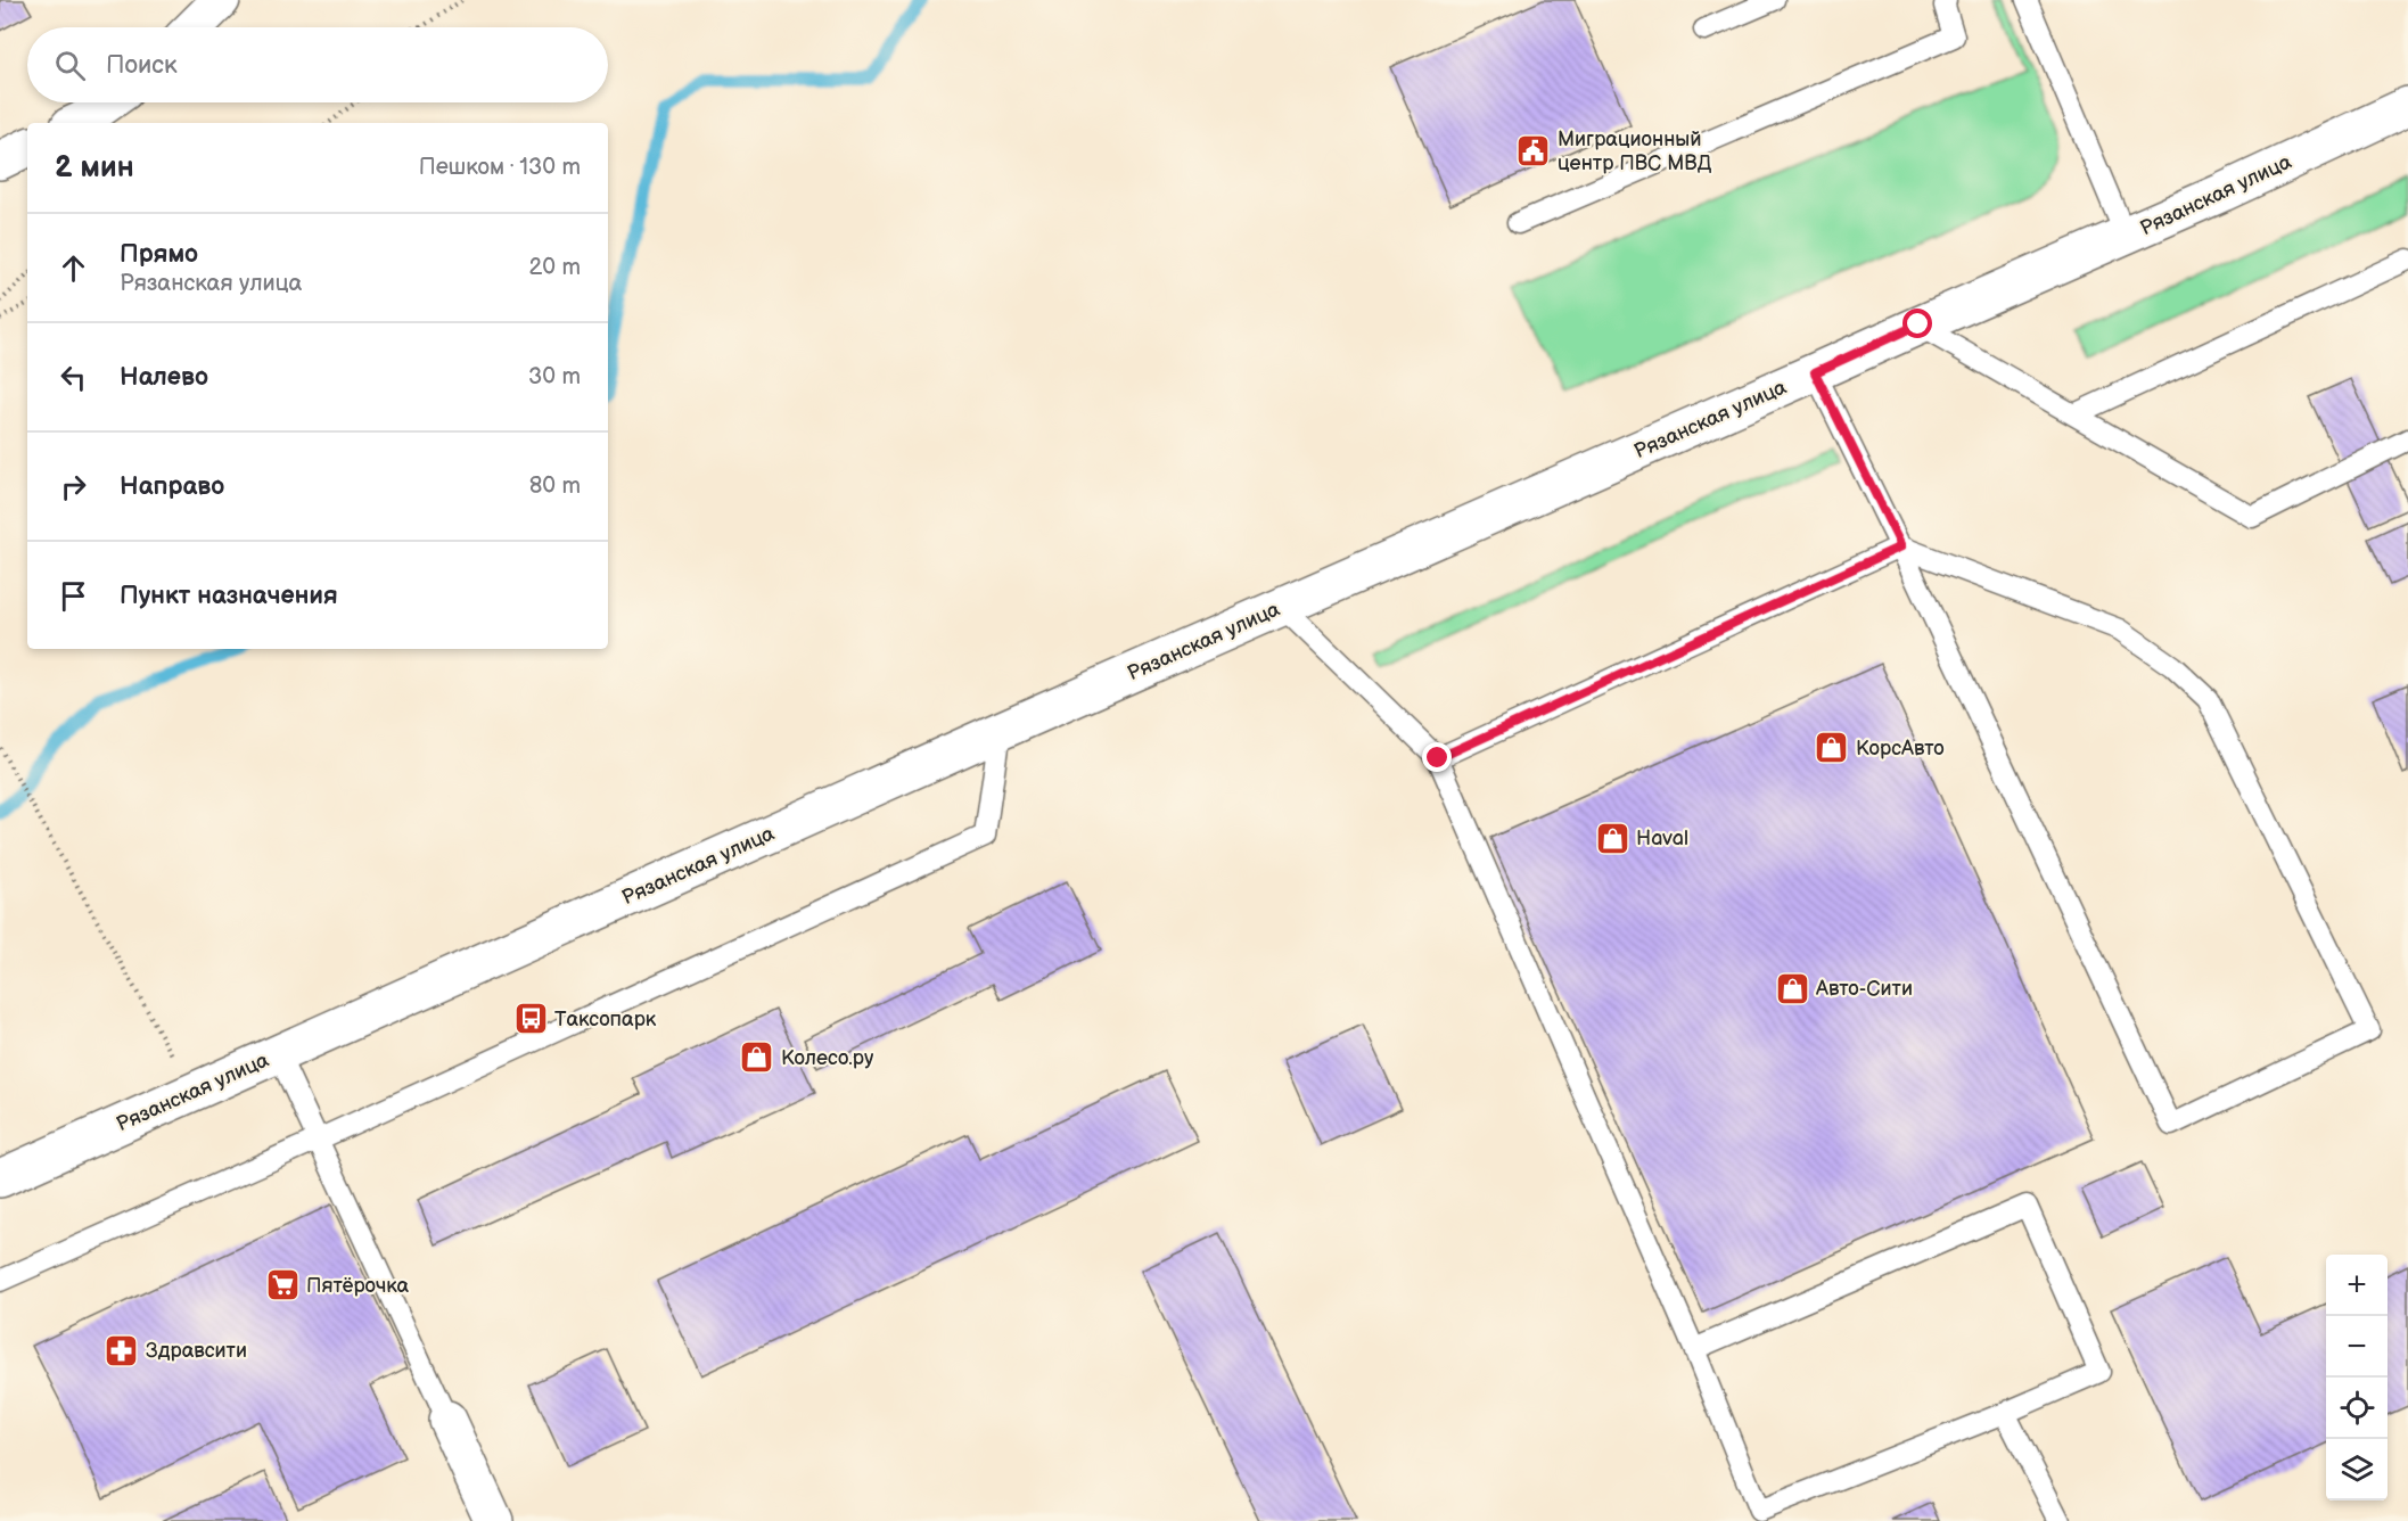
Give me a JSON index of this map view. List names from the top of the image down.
{
  "streets": {
    "main road": ["Рязанская улица"]
  },
  "places": {
    "public building": ["Миграционный центр ПВС МВД"],
    "shop": [
      "КорсАвто",
      "Haval",
      "Авто-Сити",
      "Колесо.ру"
    ],
    "bus stop": ["Таксопарк"],
    "supermarket": ["Пятёрочка"],
    "pharmacy": ["Здравсити"]
  },
  "page": {
    "search": "Поиск",
    "heading": ["2 мин", "Пешком · 130 m"],
    "list": [
      ["Прямо", "Рязанская улица", "20 m"],
      ["Налево", "30 m"],
      ["Направо", "80 m"],
      "Пункт назначения"
    ],
    "map_buttons": ["+", "−"]
  }
}
